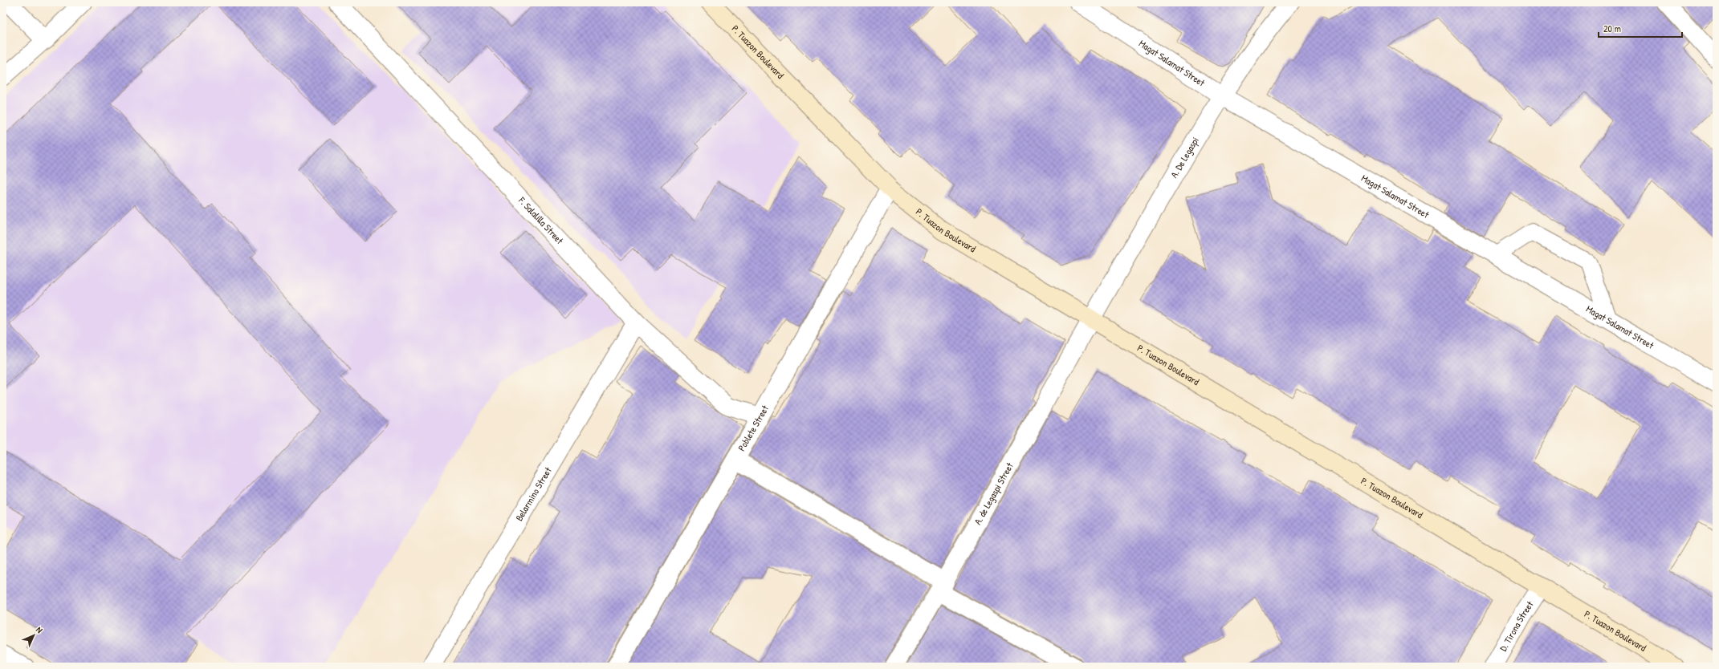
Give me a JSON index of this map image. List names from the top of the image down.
{
  "streets": {
    "main road": ["P. Tuazon Boulevard"],
    "street": [
      "Magat Salamat Street",
      "A. De Legaspi",
      "F. Salalilla Street",
      "Poblete Street",
      "Belarmino Street",
      "A. de Legaspi Street",
      "D. Tirona Street"
    ]
  },
  "crossings": [
    ["P. Tuazon Boulevard", "A. De Legaspi"],
    ["P. Tuazon Boulevard", "Poblete Street"],
    ["P. Tuazon Boulevard", "A. de Legaspi Street"],
    ["P. Tuazon Boulevard", "D. Tirona Street"],
    ["Magat Salamat Street", "A. De Legaspi"],
    ["A. De Legaspi", "A. de Legaspi Street"],
    ["F. Salalilla Street", "Poblete Street"],
    ["F. Salalilla Street", "Belarmino Street"]
  ],
  "scale_bar": "20 m",
  "north": "top right"
}
